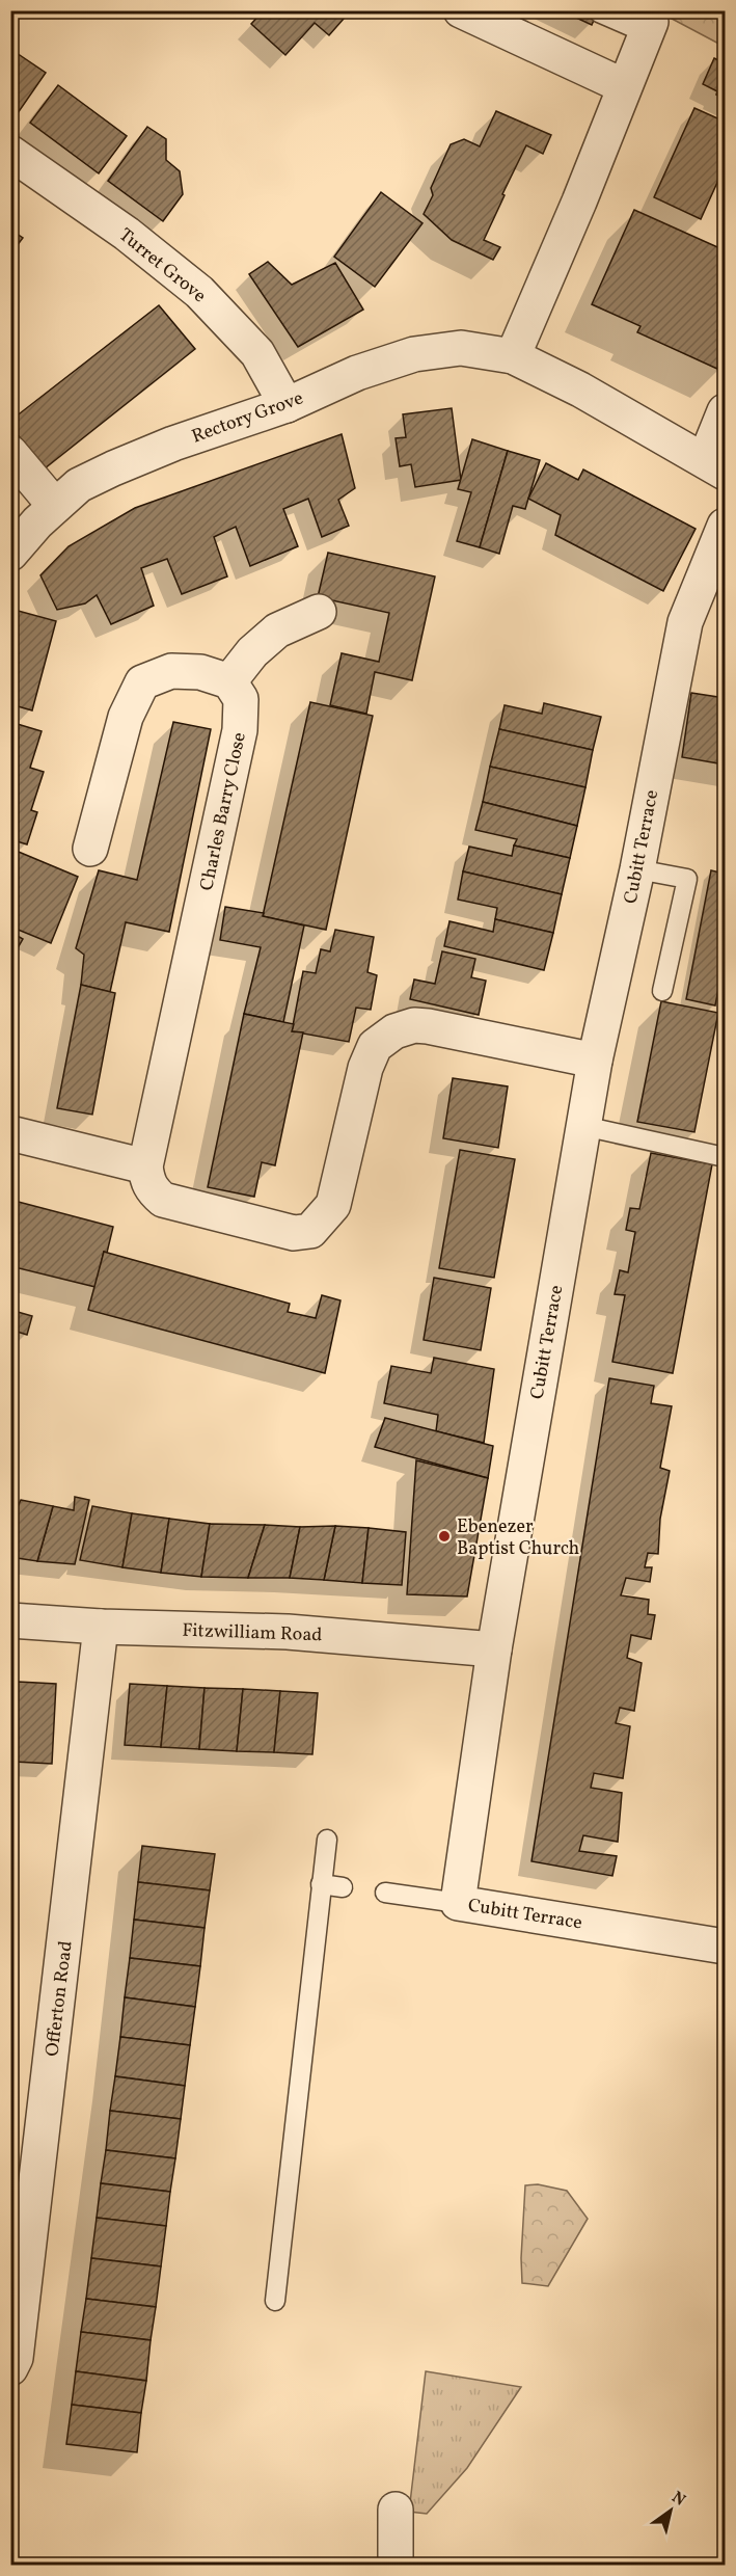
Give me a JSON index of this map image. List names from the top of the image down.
{
  "streets": {
    "street": [
      "Turret Grove",
      "Rectory Grove",
      "Charles Barry Close",
      "Cubitt Terrace",
      "Fitzwilliam Road",
      "Offerton Road"
    ]
  },
  "crossings": [
    ["Turret Grove", "Rectory Grove"],
    ["Cubitt Terrace", "Fitzwilliam Road"],
    ["Fitzwilliam Road", "Offerton Road"]
  ],
  "places": ["Ebenezer Baptist Church"],
  "north": "top right"
}
